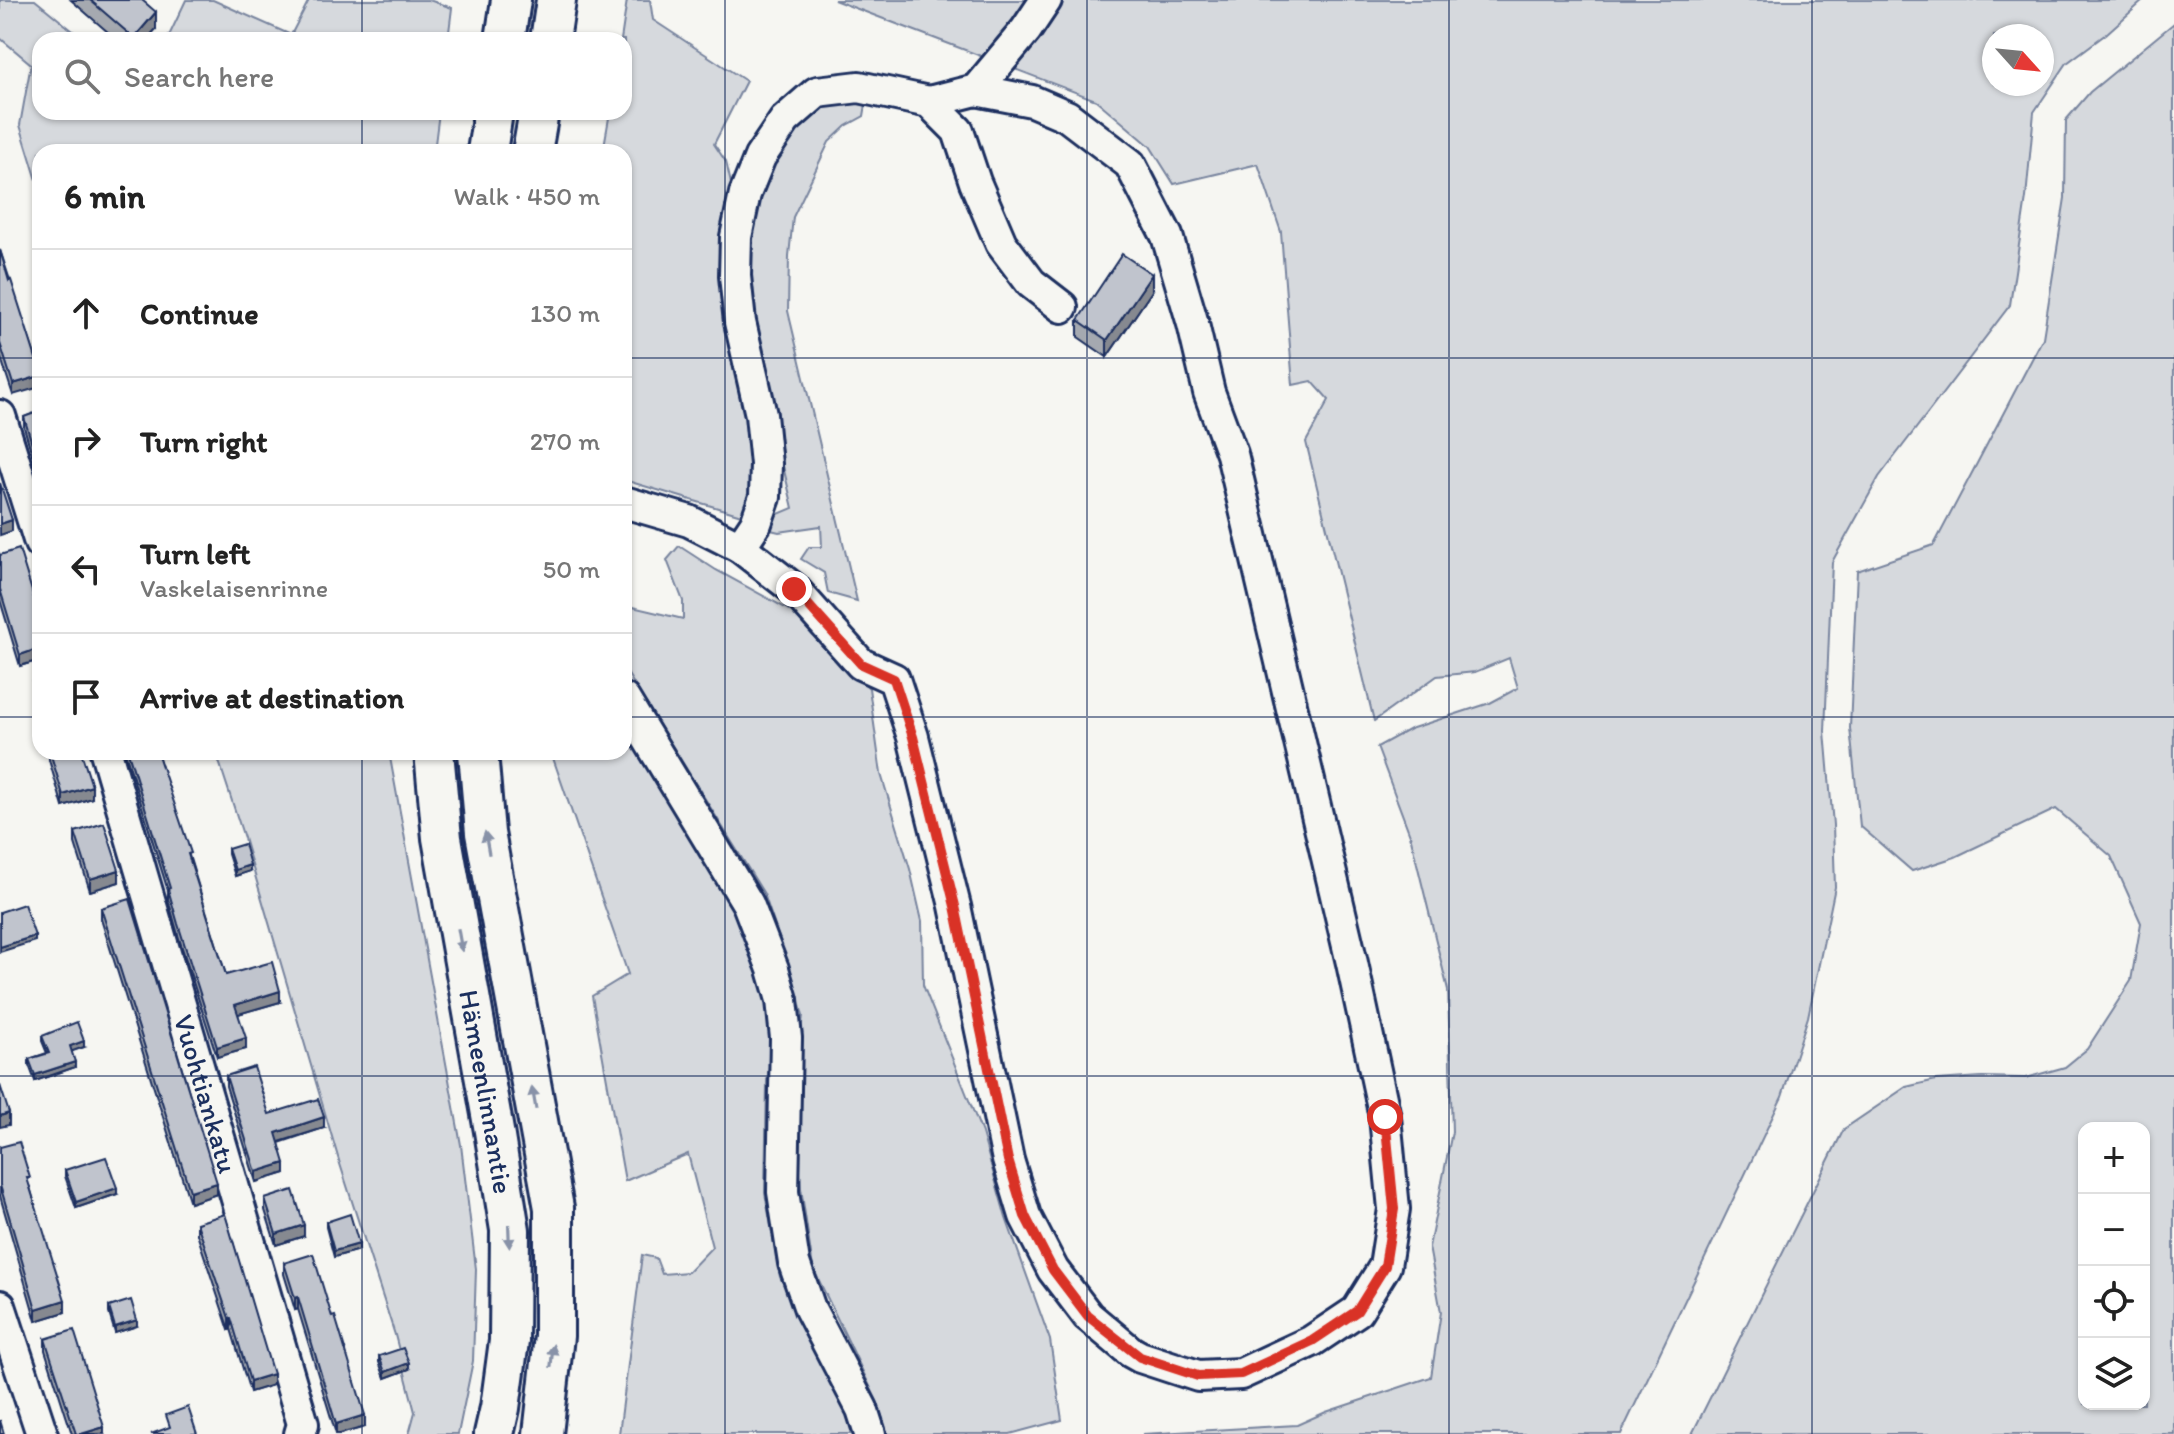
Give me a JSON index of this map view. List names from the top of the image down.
{
  "streets": {
    "main road": ["Hämeenlinnantie"],
    "street": ["Vuohtiankatu"]
  },
  "north": "bottom right",
  "page": {
    "search": "Search here",
    "heading": ["6 min", "Walk · 450 m"],
    "list": [
      ["Continue", "130 m"],
      ["Turn right", "270 m"],
      ["Turn left", "Vaskelaisenrinne", "50 m"],
      "Arrive at destination"
    ],
    "map_buttons": ["+", "−"]
  }
}
